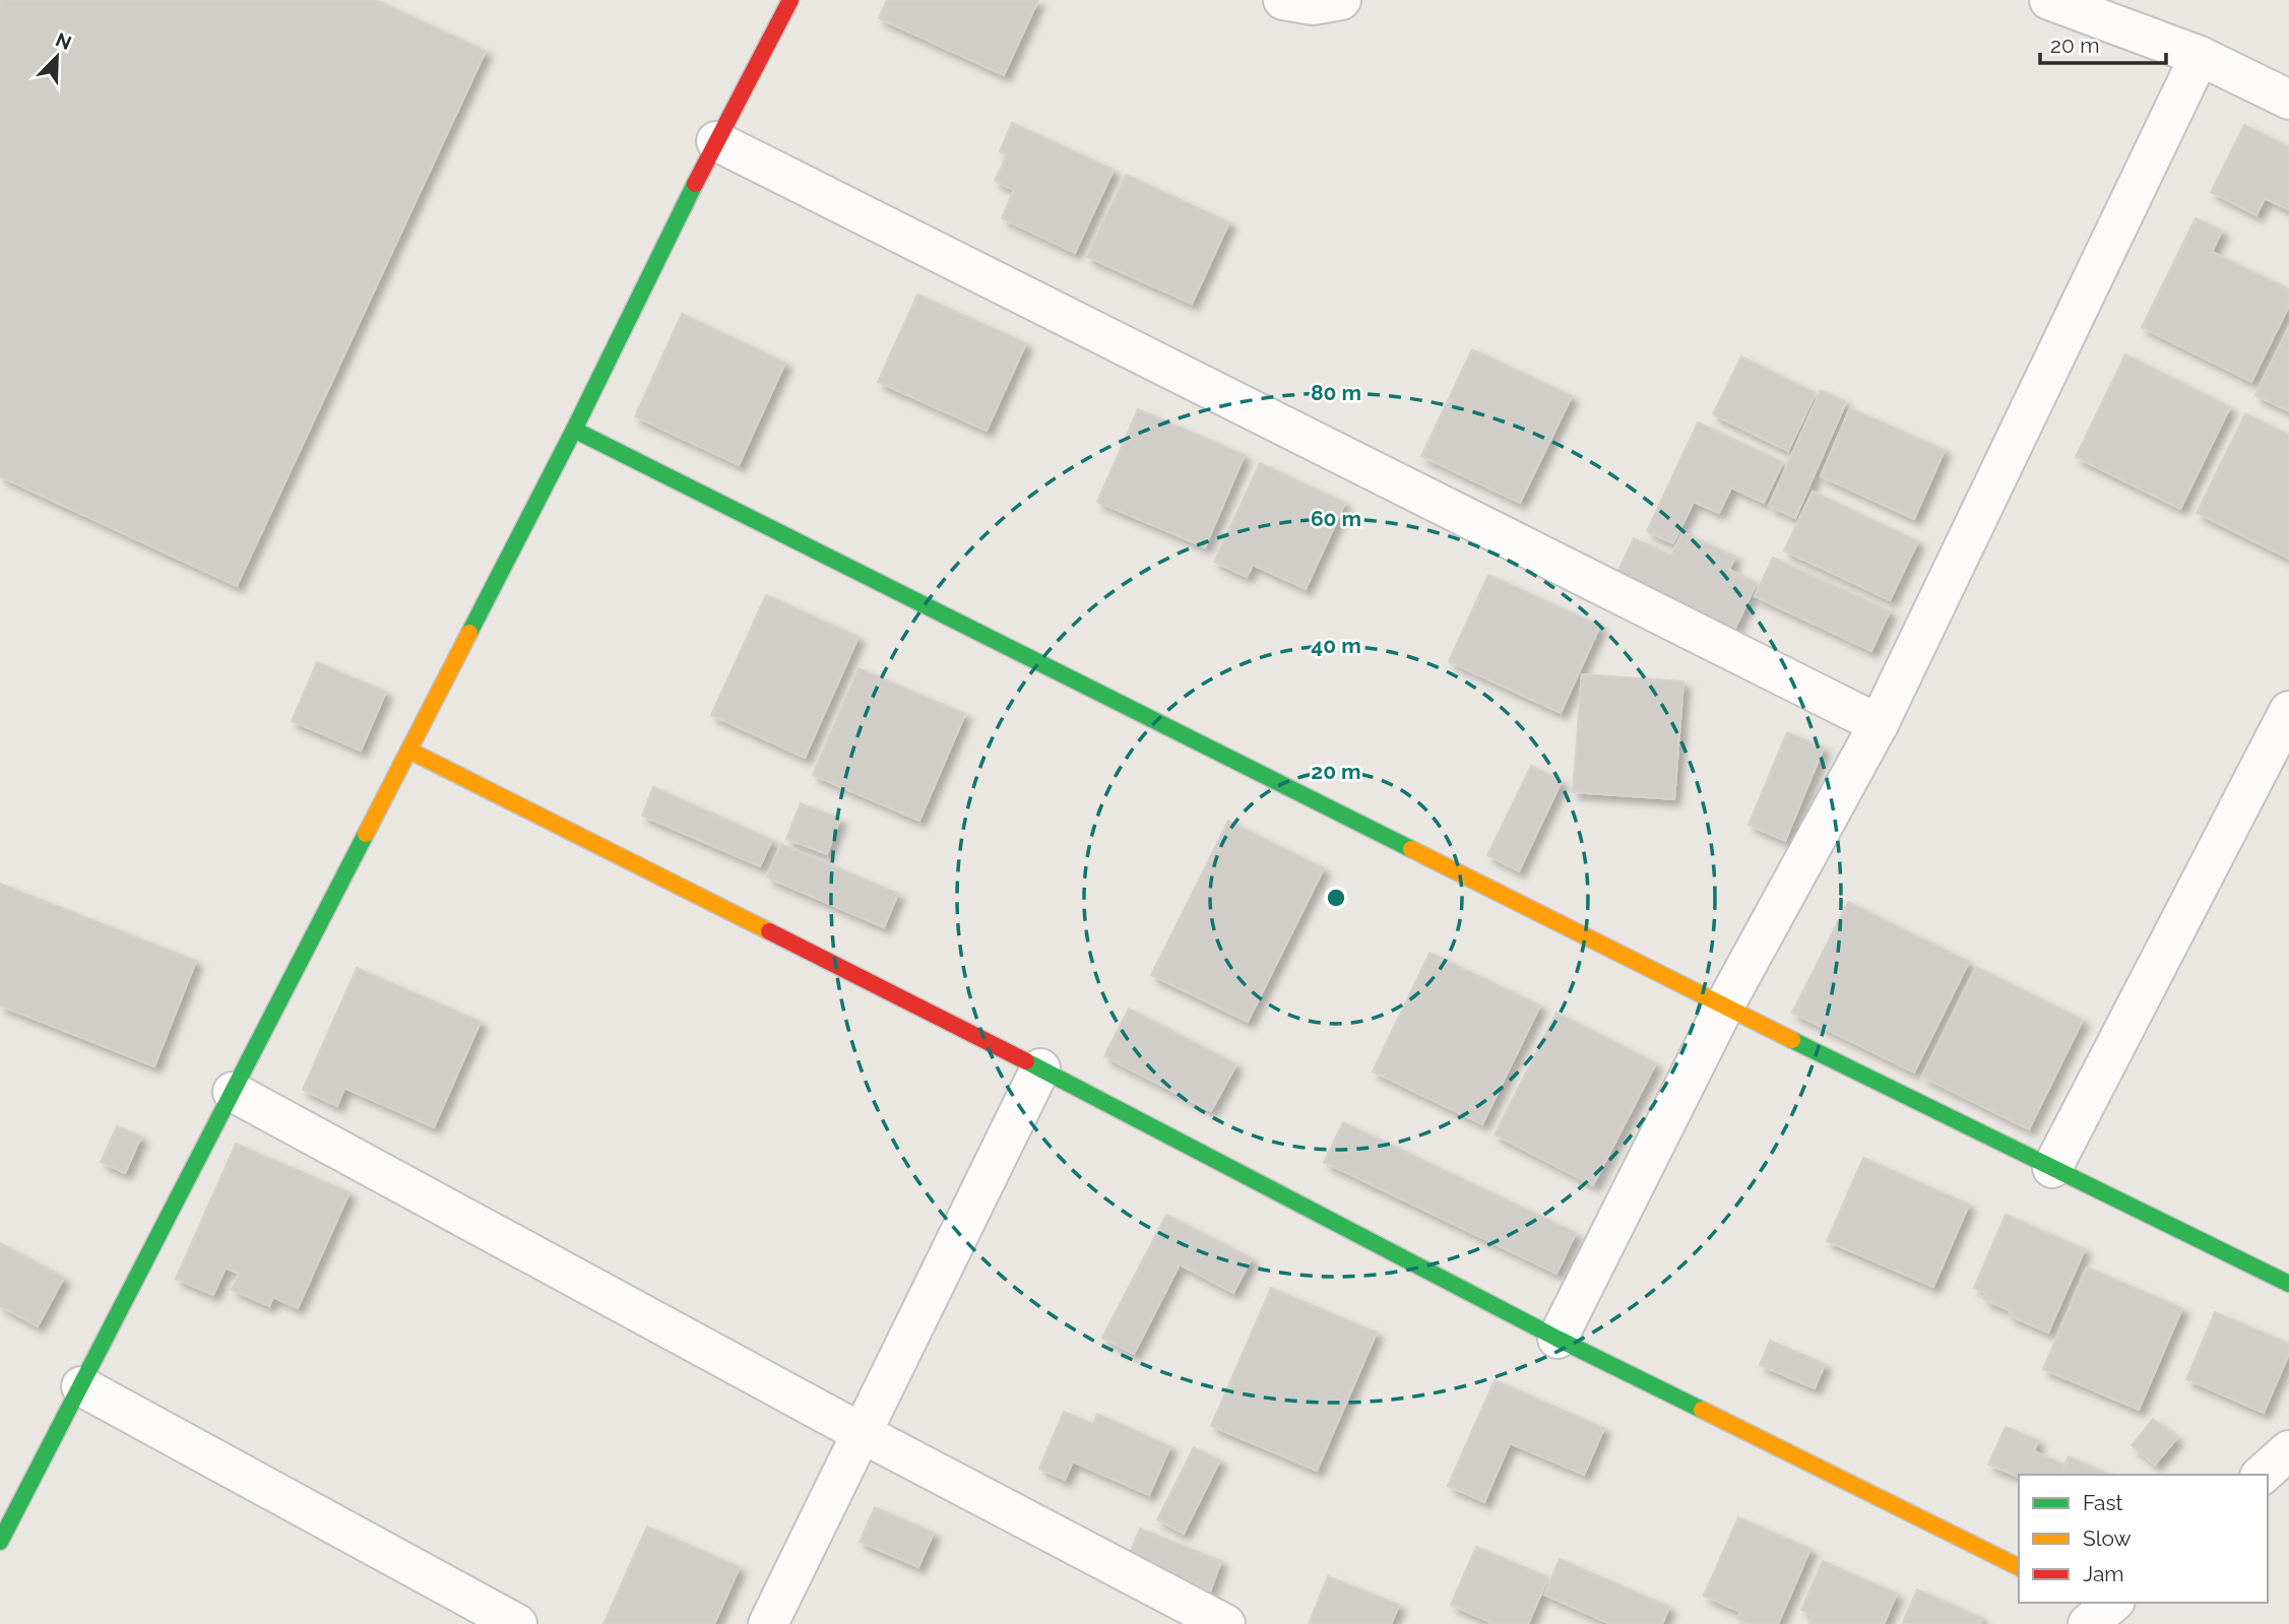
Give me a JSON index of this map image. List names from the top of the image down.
{
  "legend": ["Fast", "Slow", "Jam"],
  "scale_bar": "20 m",
  "north": "top right",
  "rings": [
    "80 m",
    "60 m",
    "40 m",
    "20 m"
  ]
}
